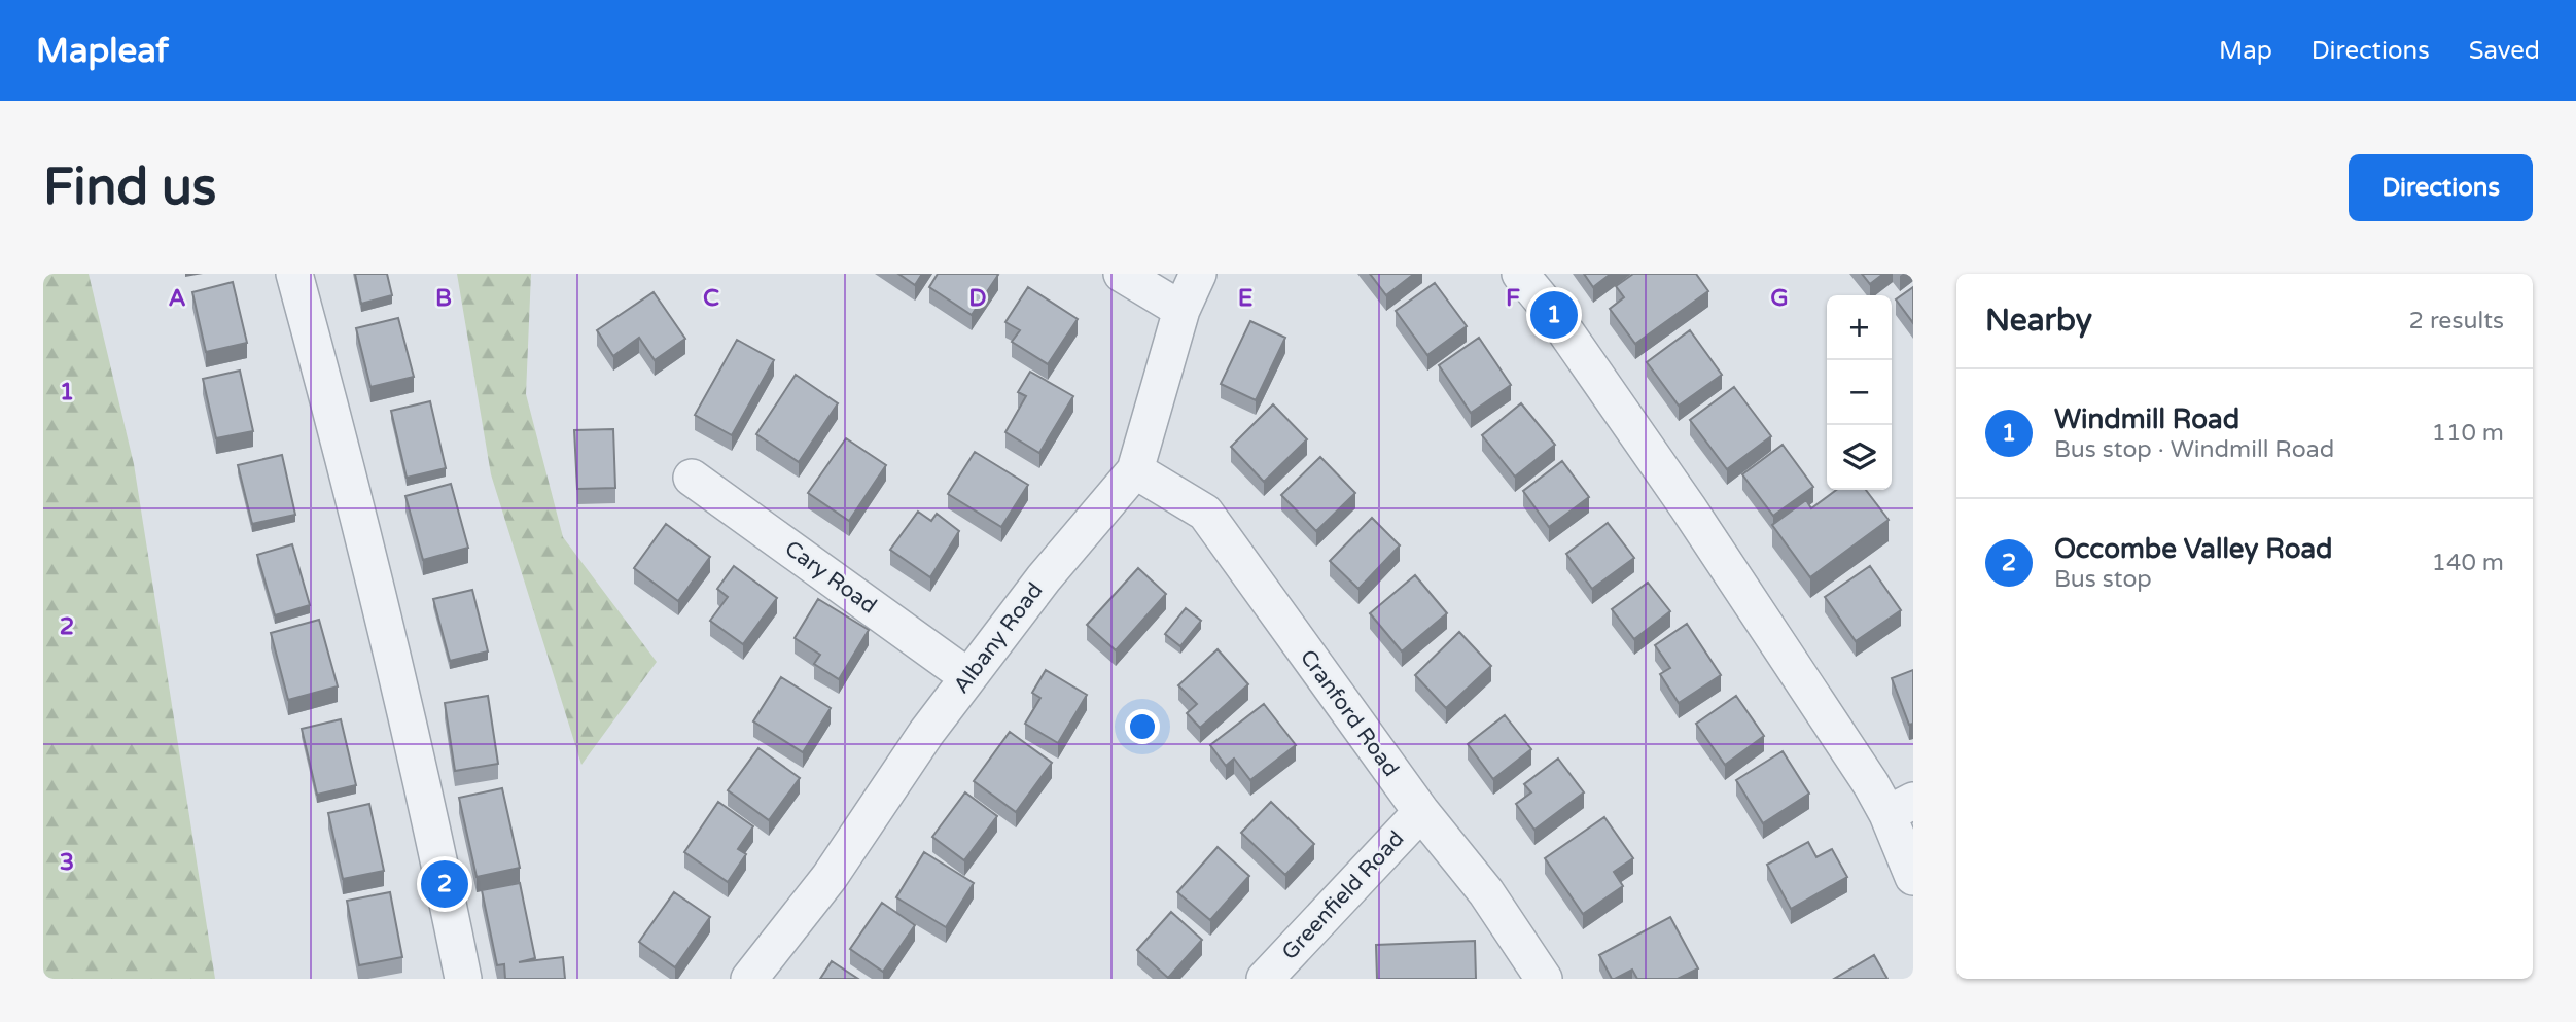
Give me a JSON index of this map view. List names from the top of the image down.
{
  "streets": {
    "street": [
      "Cary Road",
      "Albany Road",
      "Cranford Road",
      "Greenfield Road"
    ]
  },
  "crossings": [
    ["Cary Road", "Albany Road"],
    ["Albany Road", "Cranford Road"],
    ["Cranford Road", "Greenfield Road"]
  ],
  "page": {
    "header": "Mapleaf",
    "nav": ["Map", "Directions", "Saved"],
    "buttons": "Directions",
    "title": "Find us",
    "heading": ["Nearby", "2 results"],
    "pins": ["1", "2"],
    "map_buttons": ["+", "−"],
    "list": [
      {
        "mark": "1",
        "name": "Windmill Road",
        "note": "Bus stop · Windmill Road",
        "value": "110 m"
      },
      {
        "mark": "2",
        "name": "Occombe Valley Road",
        "note": "Bus stop",
        "value": "140 m"
      }
    ]
  },
  "grid": {
    "columns": [
      "A",
      "B",
      "C",
      "D",
      "E",
      "F",
      "G"
    ],
    "rows": ["1", "2", "3"]
  }
}
